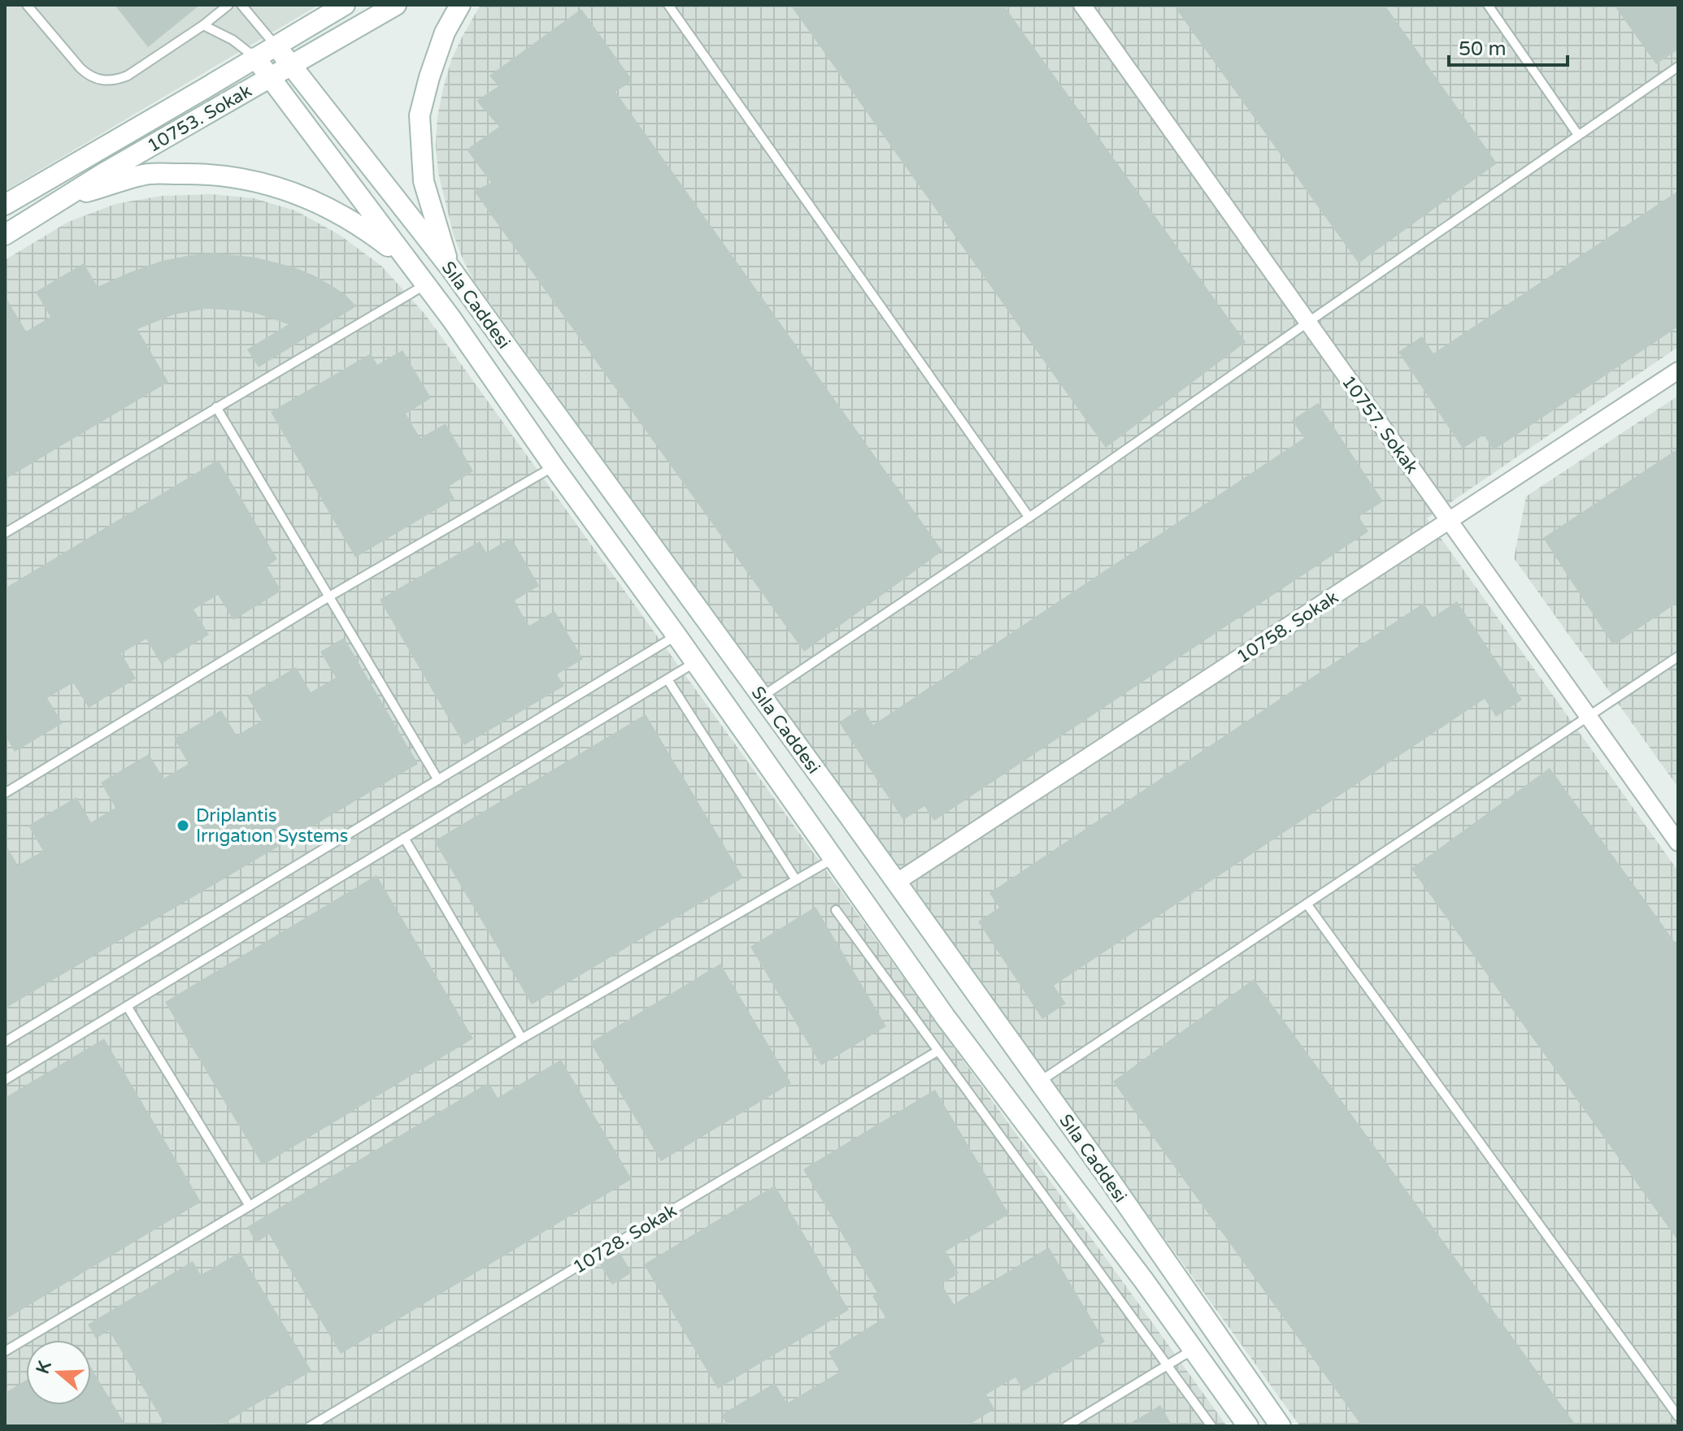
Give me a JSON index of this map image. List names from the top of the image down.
{
  "streets": {
    "street": [
      "10753. Sokak",
      "Sıla Caddesi",
      "10757. Sokak",
      "10758. Sokak"
    ],
    "lane": ["10728. Sokak"]
  },
  "crossings": [
    ["10753. Sokak", "Sıla Caddesi"],
    ["Sıla Caddesi", "10758. Sokak"],
    ["10757. Sokak", "10758. Sokak"]
  ],
  "places": ["Driplantis Irrıgatıon Systems"],
  "scale_bar": "50 m",
  "north": "left"
}
